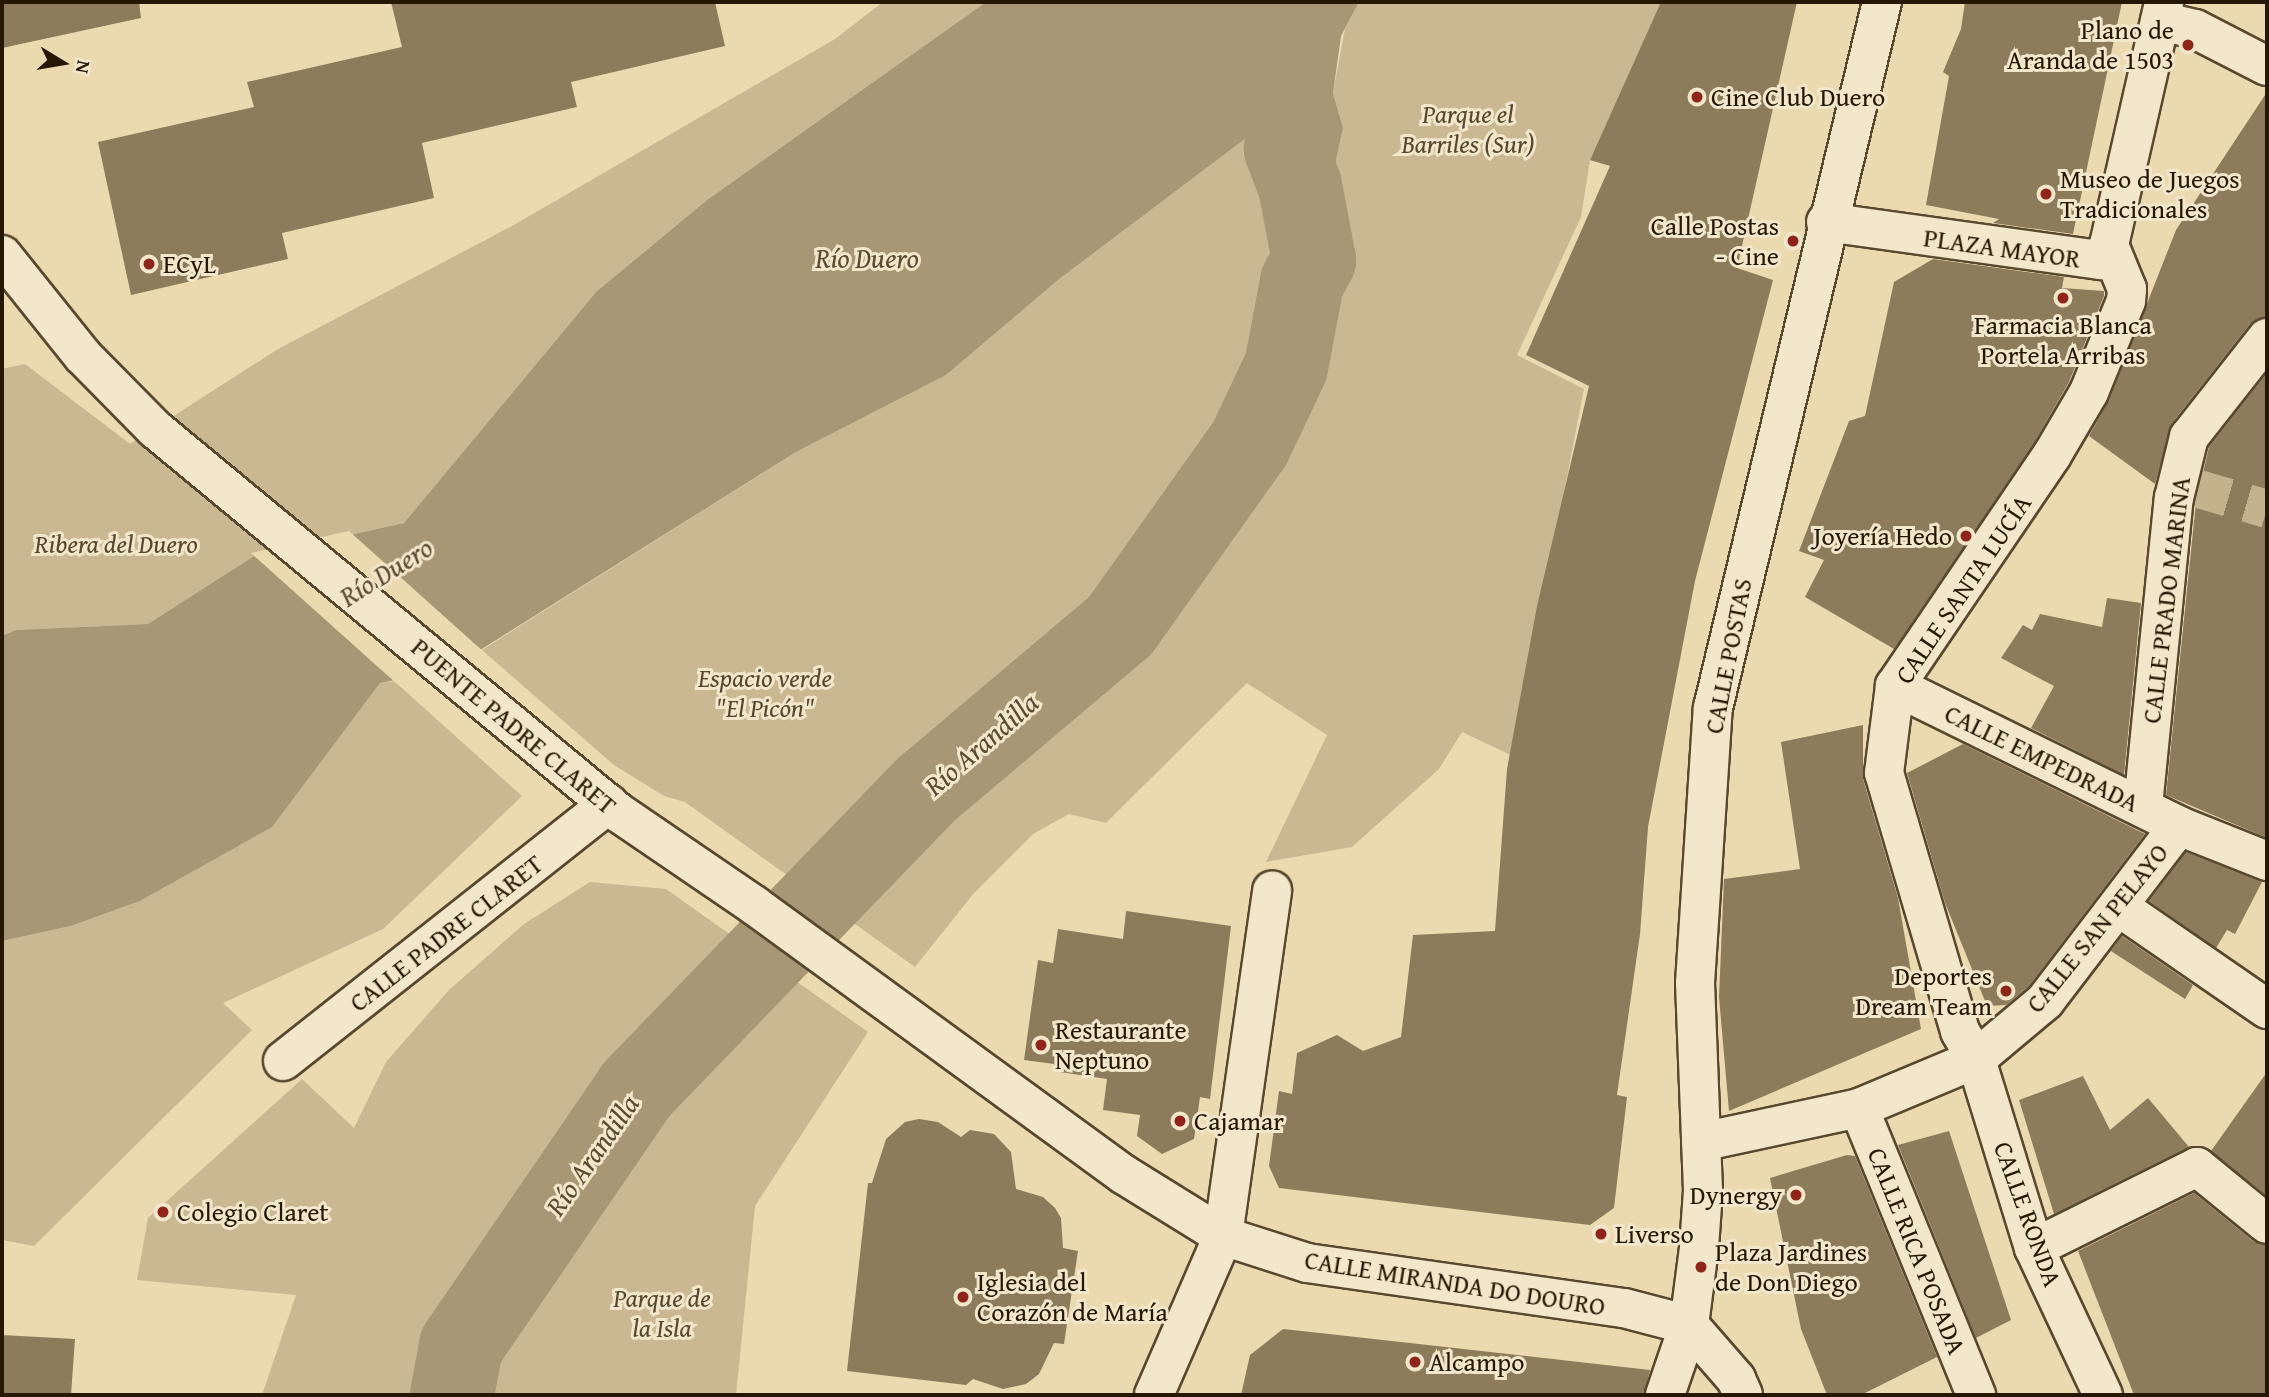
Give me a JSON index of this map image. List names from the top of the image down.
{
  "streets": {
    "street": [
      "PLAZA MAYOR",
      "CALLE SANTA LUCÍA",
      "CALLE PRADO MARINA",
      "CALLE POSTAS",
      "PUENTE PADRE CLARET",
      "CALLE EMPEDRADA",
      "CALLE SAN PELAYO",
      "CALLE PADRE CLARET",
      "CALLE RONDA",
      "CALLE RICA POSADA",
      "CALLE MIRANDA DO DOURO"
    ]
  },
  "crossings": [
    ["PLAZA MAYOR", "CALLE SANTA LUCÍA"],
    ["PLAZA MAYOR", "CALLE POSTAS"],
    ["CALLE SANTA LUCÍA", "CALLE EMPEDRADA"],
    ["CALLE SANTA LUCÍA", "CALLE SAN PELAYO"],
    ["CALLE SANTA LUCÍA", "CALLE RONDA"],
    ["CALLE PRADO MARINA", "CALLE EMPEDRADA"],
    ["CALLE POSTAS", "CALLE SAN PELAYO"],
    ["CALLE POSTAS", "CALLE MIRANDA DO DOURO"],
    ["PUENTE PADRE CLARET", "CALLE PADRE CLARET"],
    ["PUENTE PADRE CLARET", "CALLE MIRANDA DO DOURO"],
    ["CALLE EMPEDRADA", "CALLE SAN PELAYO"],
    ["CALLE SAN PELAYO", "CALLE RONDA"],
    ["CALLE SAN PELAYO", "CALLE RICA POSADA"]
  ],
  "water": ["Río Duero", "Río Arandilla"],
  "parks": [
    "Parque el Barriles (Sur)",
    "Ribera del Duero",
    "Espacio verde \"El Picón\"",
    "Parque de la Isla"
  ],
  "places": [
    "Plano de Aranda de 1503",
    "Cine Club Duero",
    "Museo de Juegos Tradicionales",
    "Calle Postas - Cine",
    "ECyL",
    "Farmacia Blanca Portela Arribas",
    "Joyería Hedo",
    "Deportes Dream Team",
    "Restaurante Neptuno",
    "Cajamar",
    "Dynergy",
    "Colegio Claret",
    "Liverso",
    "Plaza Jardines de Don Diego",
    "Iglesia del Corazón de María",
    "Alcampo"
  ],
  "north": "right"
}
